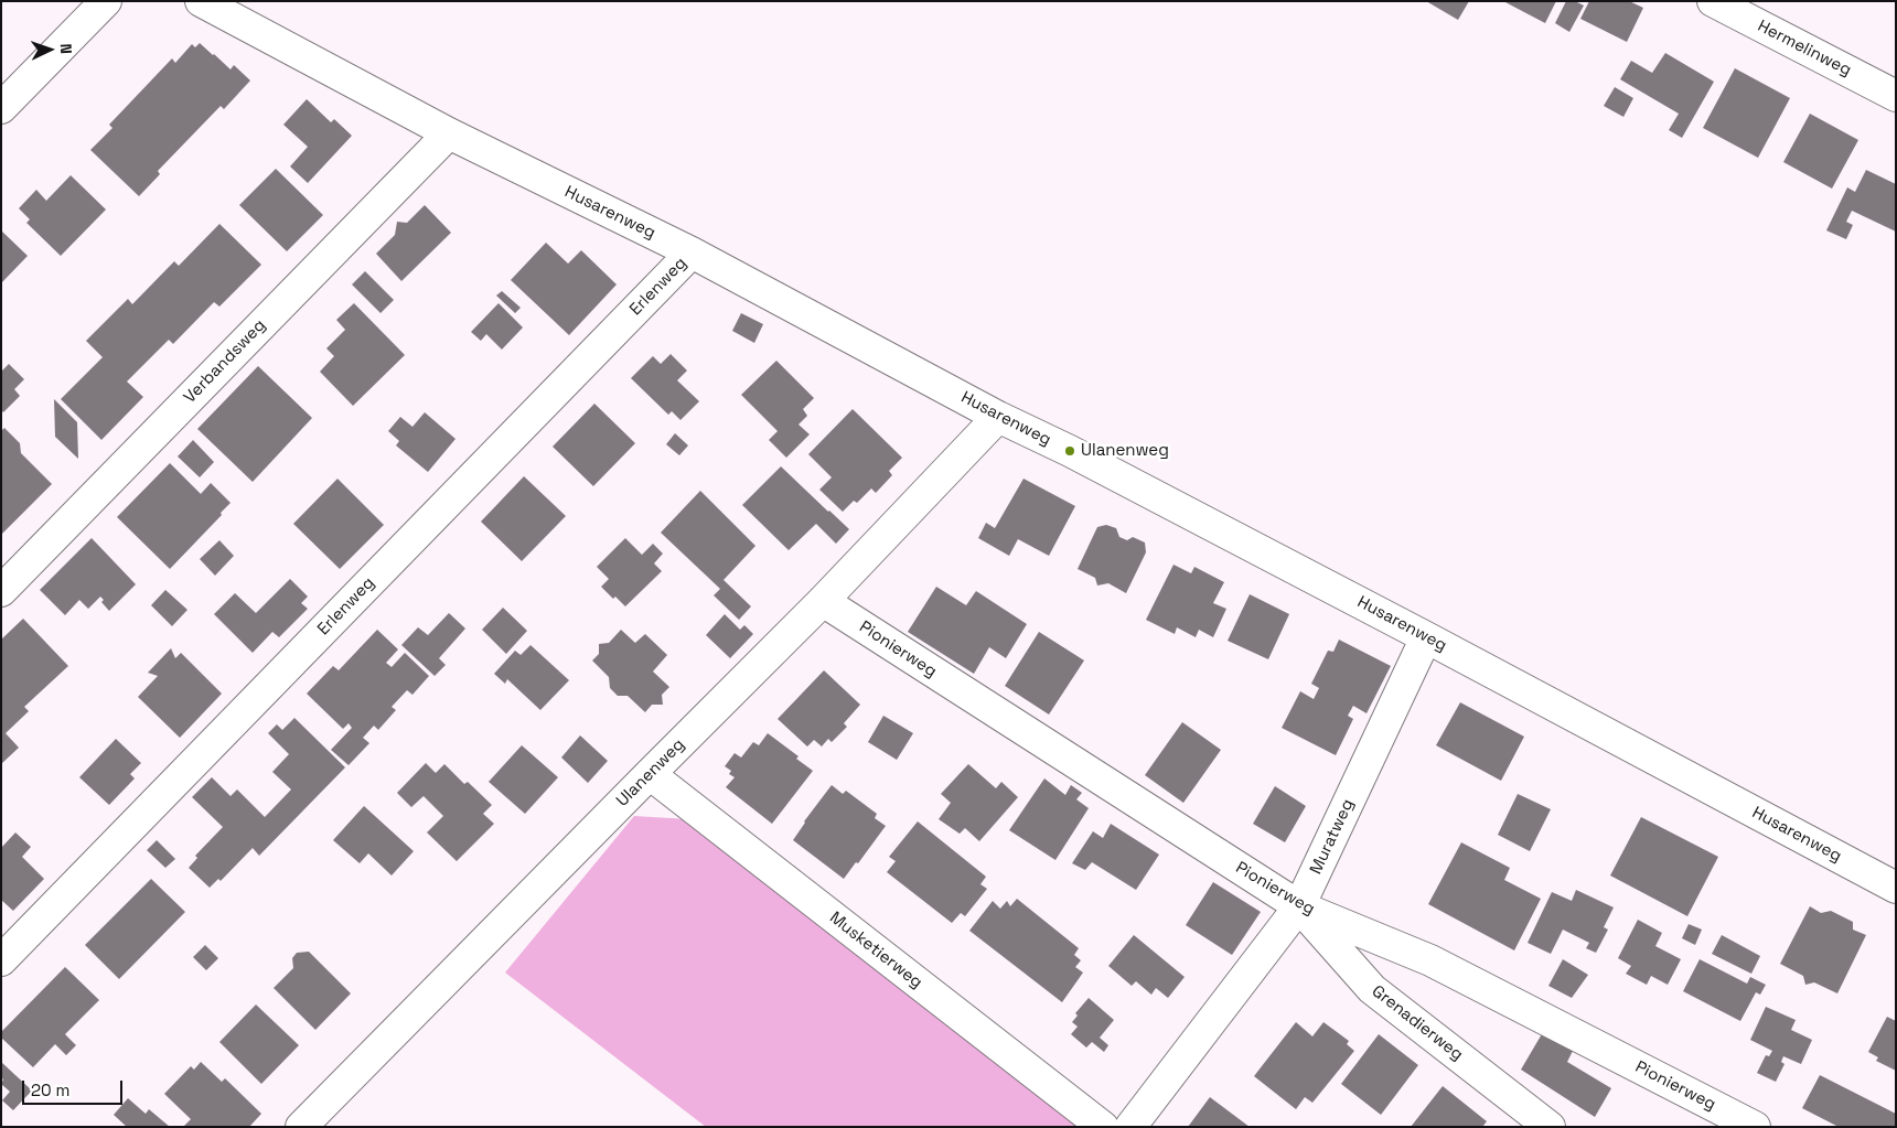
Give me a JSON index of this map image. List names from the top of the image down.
{
  "streets": {
    "street": [
      "Hermelinweg",
      "Husarenweg",
      "Erlenweg",
      "Verbandsweg",
      "Pionierweg",
      "Ulanenweg",
      "Muratweg",
      "Musketierweg",
      "Grenadierweg"
    ]
  },
  "crossings": [
    ["Husarenweg", "Erlenweg"],
    ["Husarenweg", "Verbandsweg"],
    ["Husarenweg", "Ulanenweg"],
    ["Husarenweg", "Muratweg"],
    ["Pionierweg", "Ulanenweg"],
    ["Pionierweg", "Muratweg"],
    ["Pionierweg", "Grenadierweg"],
    ["Ulanenweg", "Musketierweg"],
    ["Muratweg", "Grenadierweg"]
  ],
  "places": ["Ulanenweg"],
  "scale_bar": "20 m",
  "north": "right"
}
